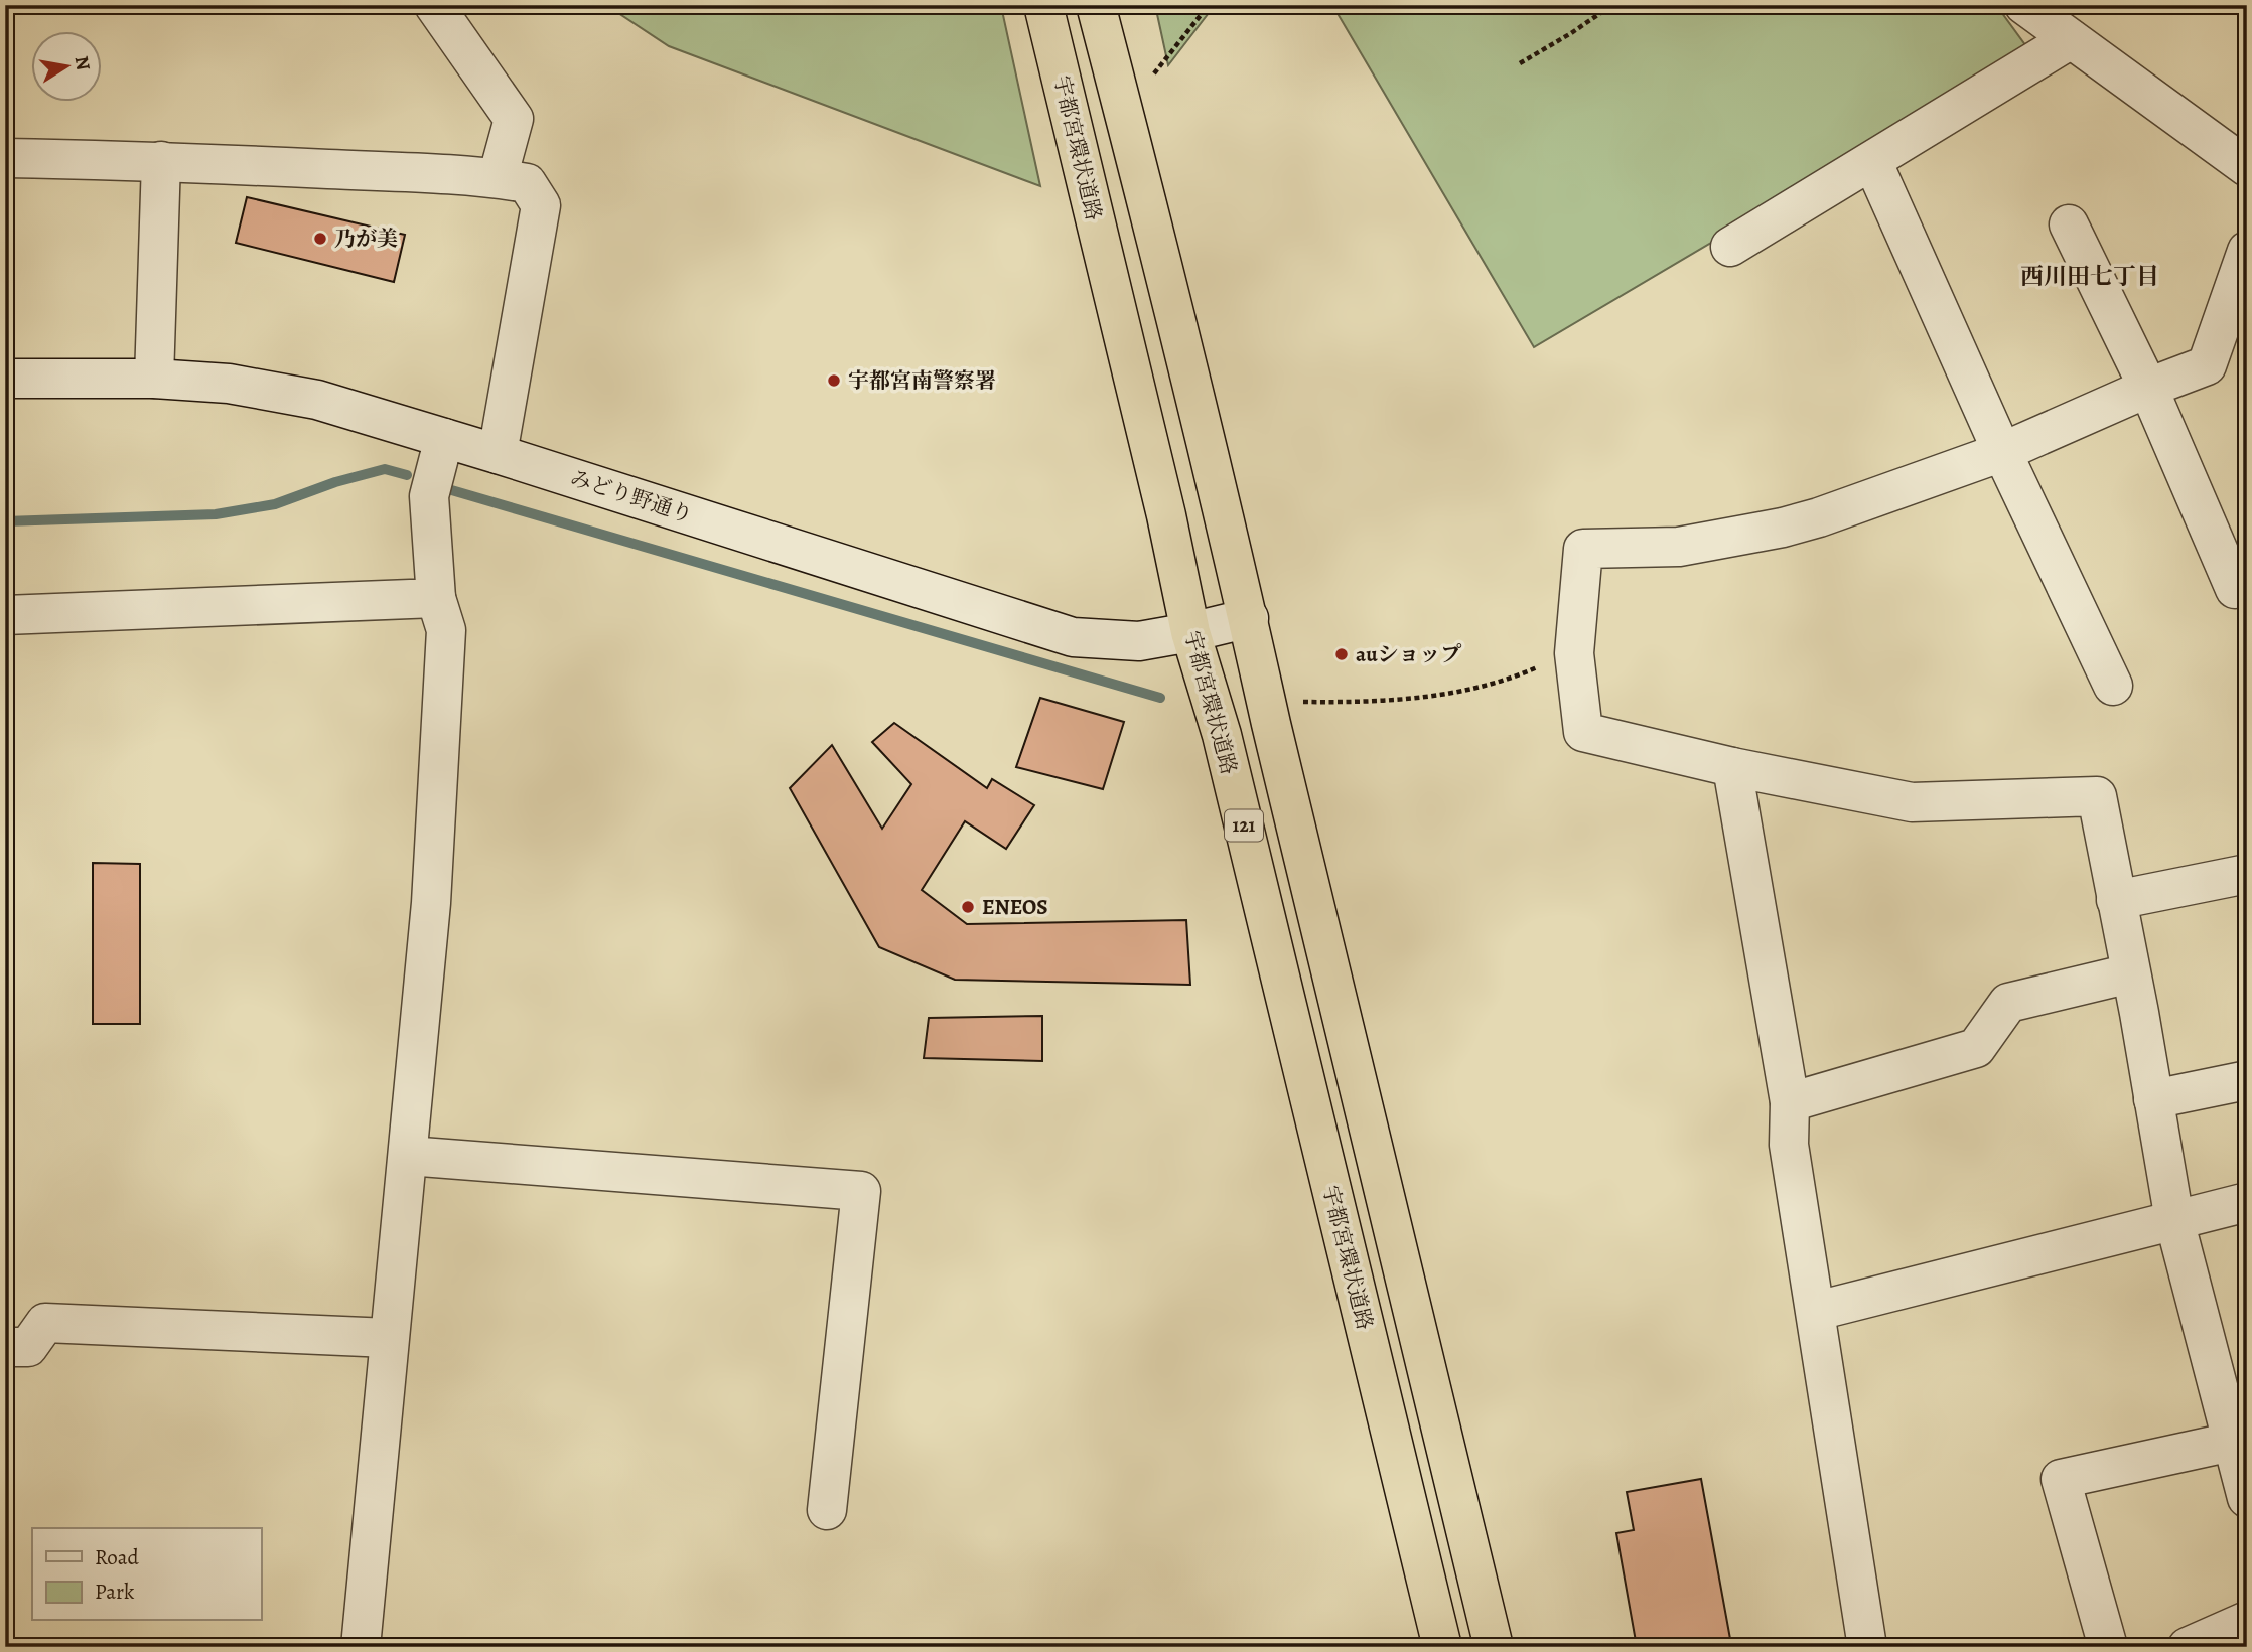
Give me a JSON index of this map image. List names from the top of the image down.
{
  "streets": {
    "highway": ["宇都宮環状道路", "121"],
    "street": ["みどり野通り"]
  },
  "crossings": [
    ["宇都宮環状道路", "みどり野通り"],
    ["みどり野通り", "121"]
  ],
  "districts": ["西川田七丁目"],
  "places": [
    "乃が美",
    "宇都宮南警察署",
    "auショップ",
    "ENEOS"
  ],
  "legend": ["Road", "Park"],
  "north": "right"
}
